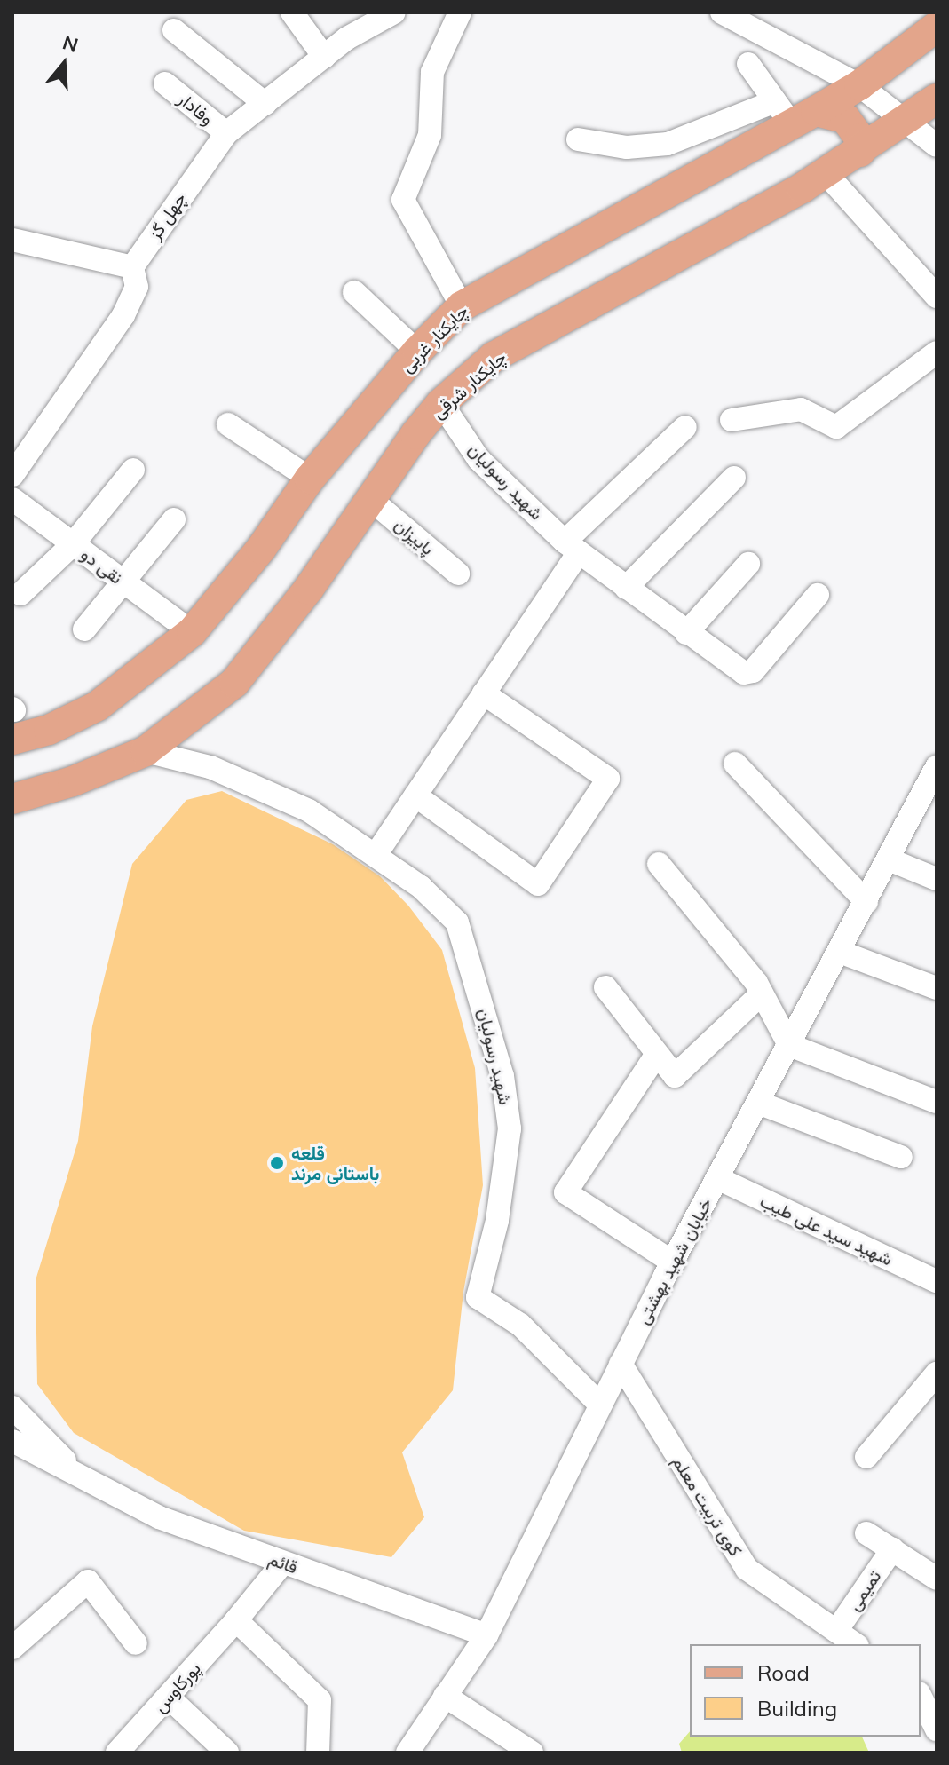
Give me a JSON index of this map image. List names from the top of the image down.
{
  "streets": {
    "main road": ["چایکنار غربی", "چایکنار شرقی"],
    "street": [
      "وفادار",
      "چهل گز",
      "شهید رسولیان",
      "پاییزان",
      "نقی دو",
      "شهید سید علی طیب",
      "خیابان شهید بهشتی",
      "کوی تربیت معلم",
      "قائم",
      "تمیمی",
      "پورکاوس"
    ]
  },
  "crossings": [
    ["وفادار", "چهل گز"],
    ["چایکنار غربی", "نقی دو"],
    ["چایکنار شرقی", "شهید رسولیان"],
    ["چایکنار شرقی", "پاییزان"],
    ["شهید رسولیان", "خیابان شهید بهشتی"],
    ["شهید سید علی طیب", "خیابان شهید بهشتی"],
    ["خیابان شهید بهشتی", "کوی تربیت معلم"],
    ["خیابان شهید بهشتی", "قائم"],
    ["کوی تربیت معلم", "تمیمی"],
    ["قائم", "پورکاوس"]
  ],
  "places": ["قلعه باستانی مرند"],
  "legend": ["Road", "Building"],
  "north": "top"
}
